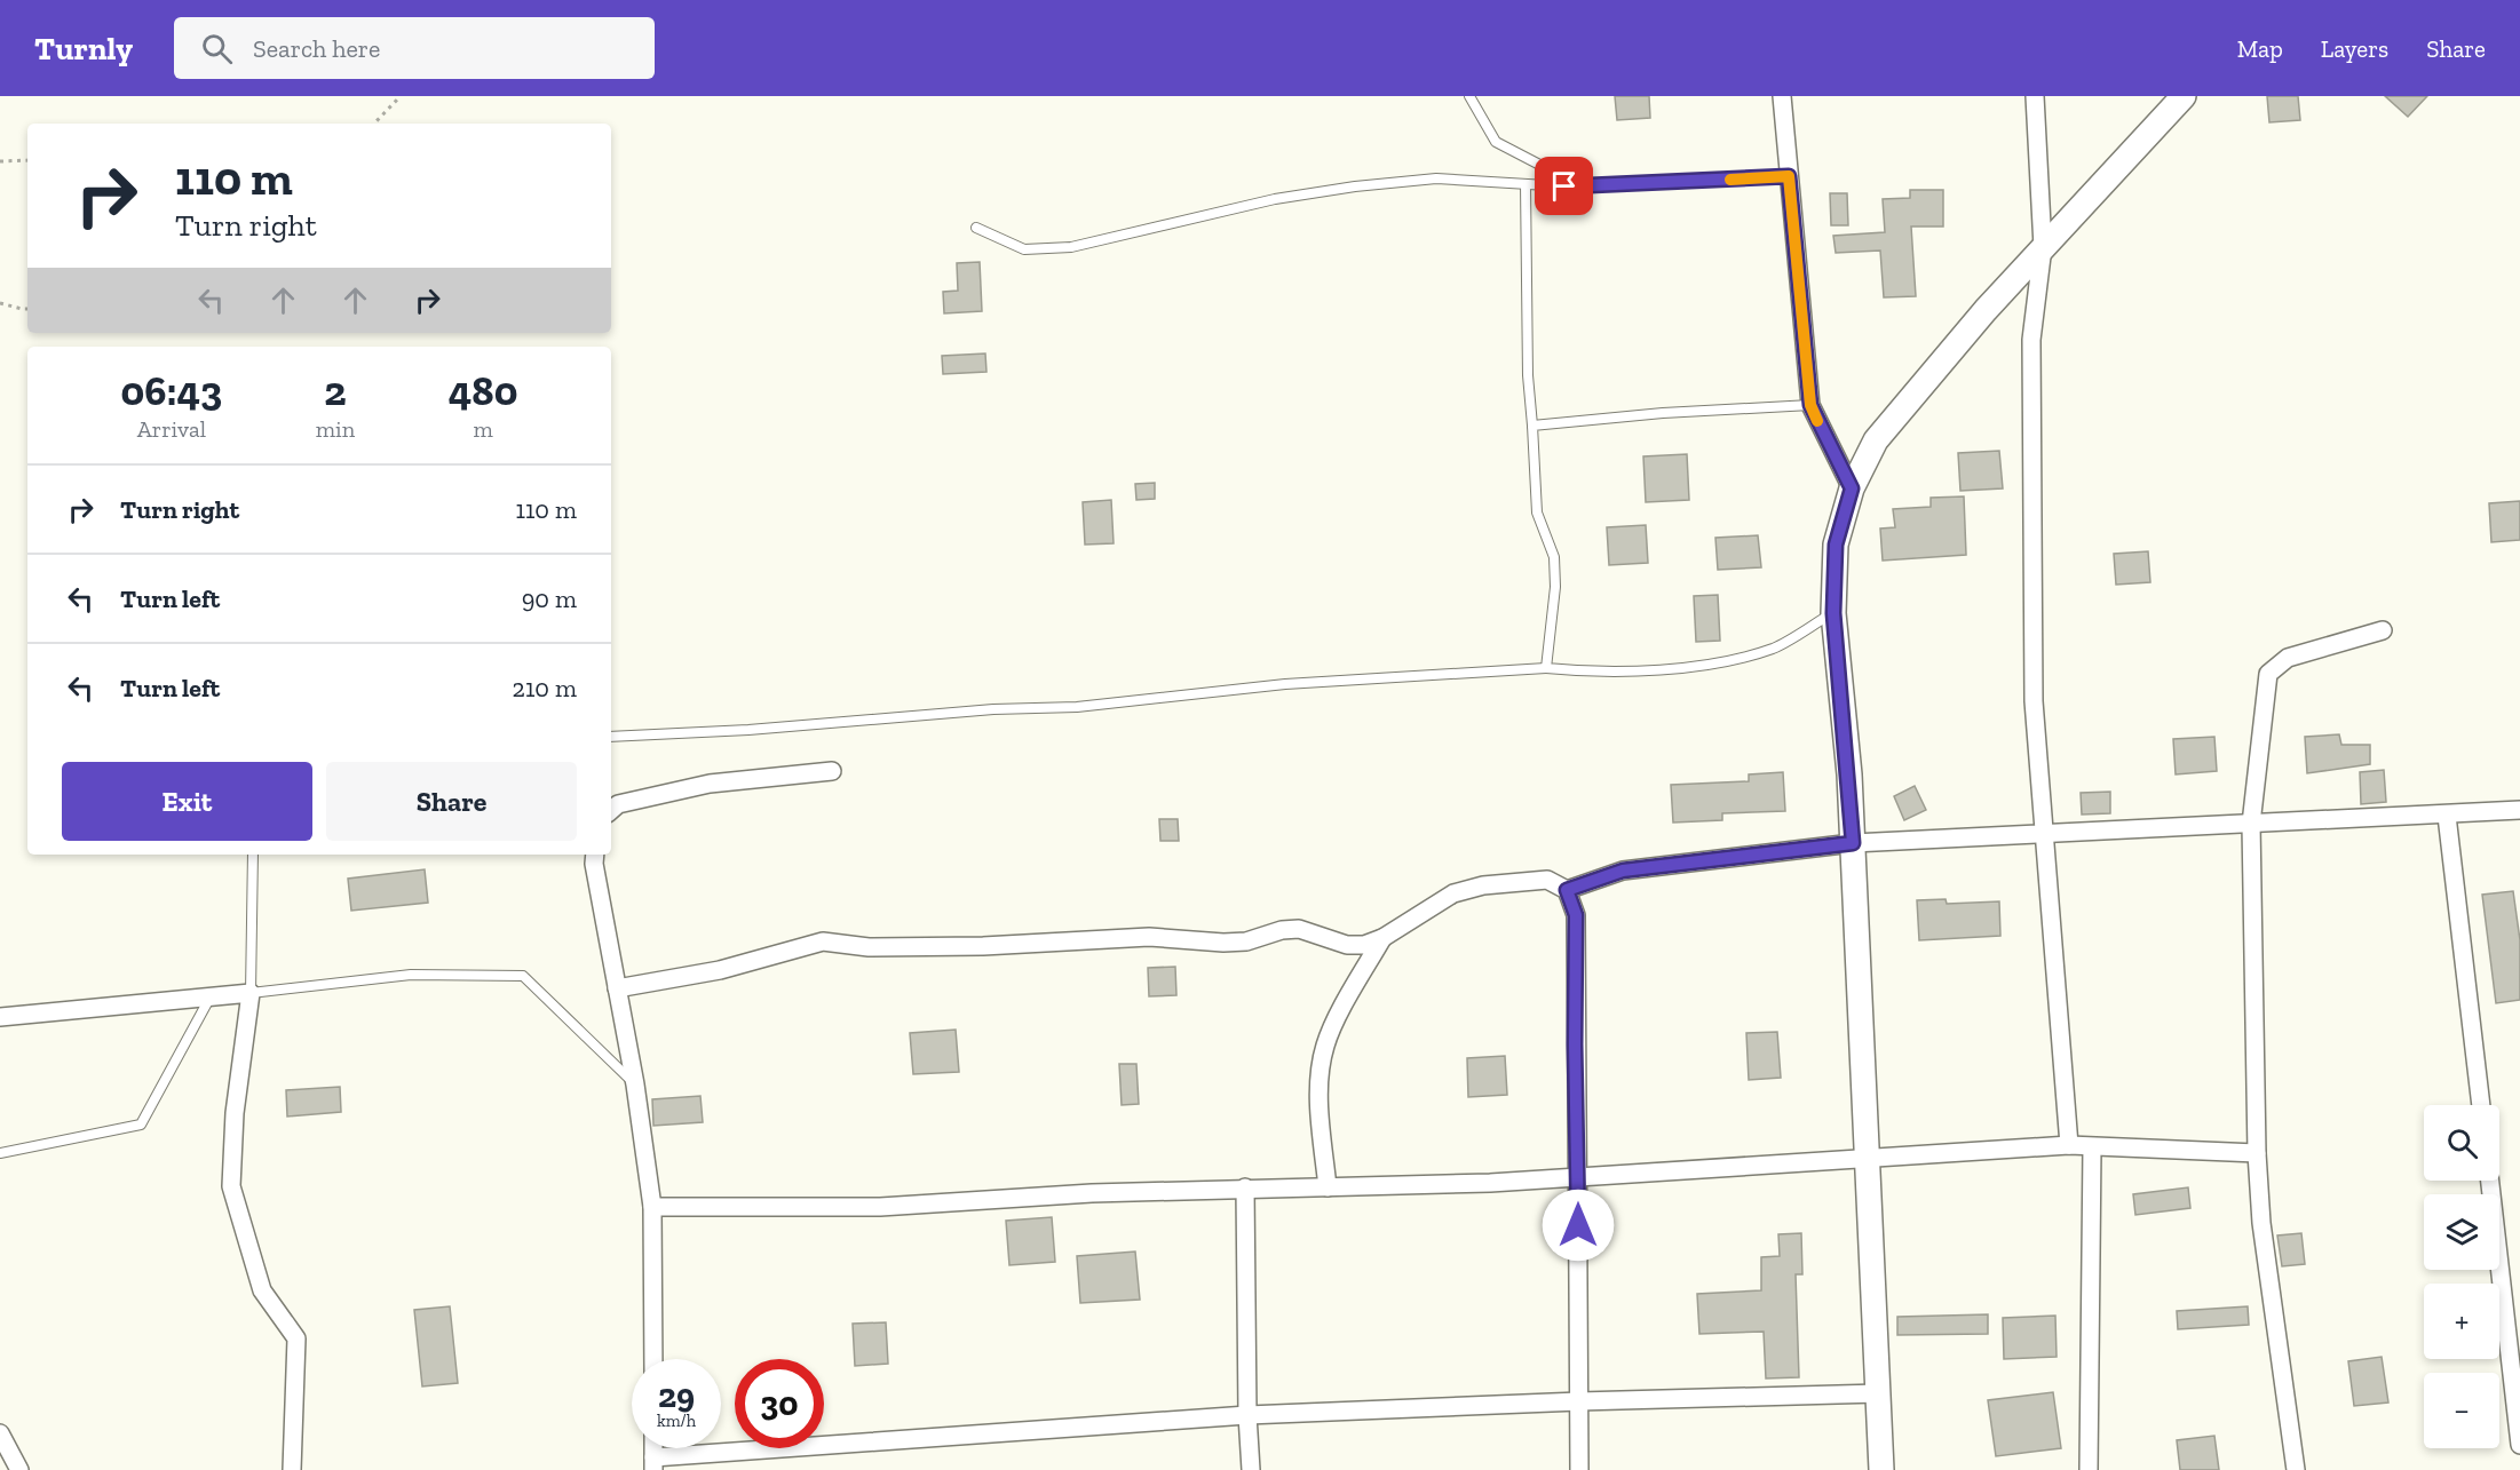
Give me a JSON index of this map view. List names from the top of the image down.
{
  "page": {
    "header": "Turnly",
    "search": "Search here",
    "nav": ["Map", "Layers", "Share"],
    "turn": ["110 m", "Turn right"],
    "eta": [
      "06:43",
      "Arrival",
      "2",
      "min",
      "480",
      "m"
    ],
    "list": [
      {
        "name": "Turn right",
        "value": "110 m"
      },
      {
        "name": "Turn left",
        "value": "90 m"
      },
      {
        "name": "Turn left",
        "value": "210 m"
      }
    ],
    "buttons": ["Exit", "Share"],
    "map_buttons": ["+", "−"],
    "speed": "29 km/h",
    "limit": "30"
  }
}
